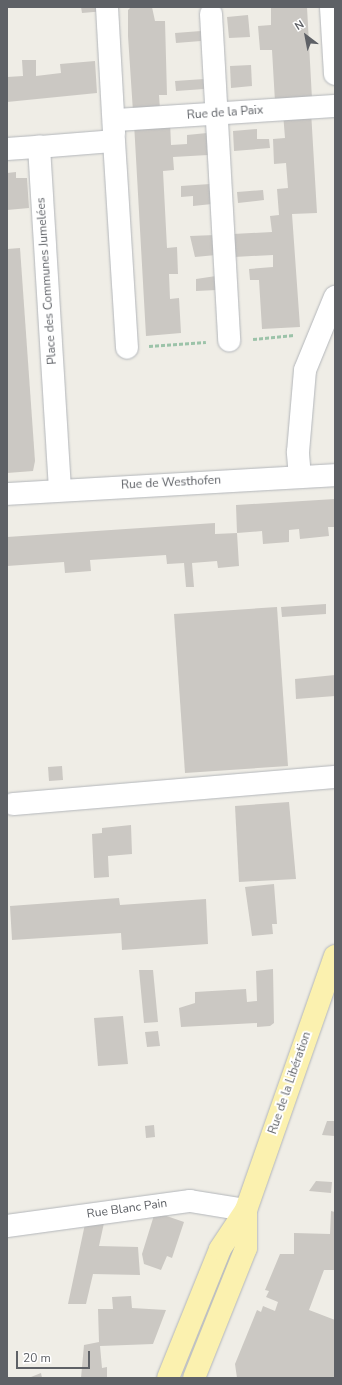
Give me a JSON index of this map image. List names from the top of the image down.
{
  "streets": {
    "main road": ["Rue de la Libération"],
    "street": [
      "Rue de la Paix",
      "Place des Communes Jumelées",
      "Rue de Westhofen",
      "Rue Blanc Pain"
    ]
  },
  "crossings": [
    ["Place des Communes Jumelées", "Rue de Westhofen"],
    ["Rue de la Libération", "Rue Blanc Pain"]
  ],
  "scale_bar": "20 m",
  "north": "top left"
}
